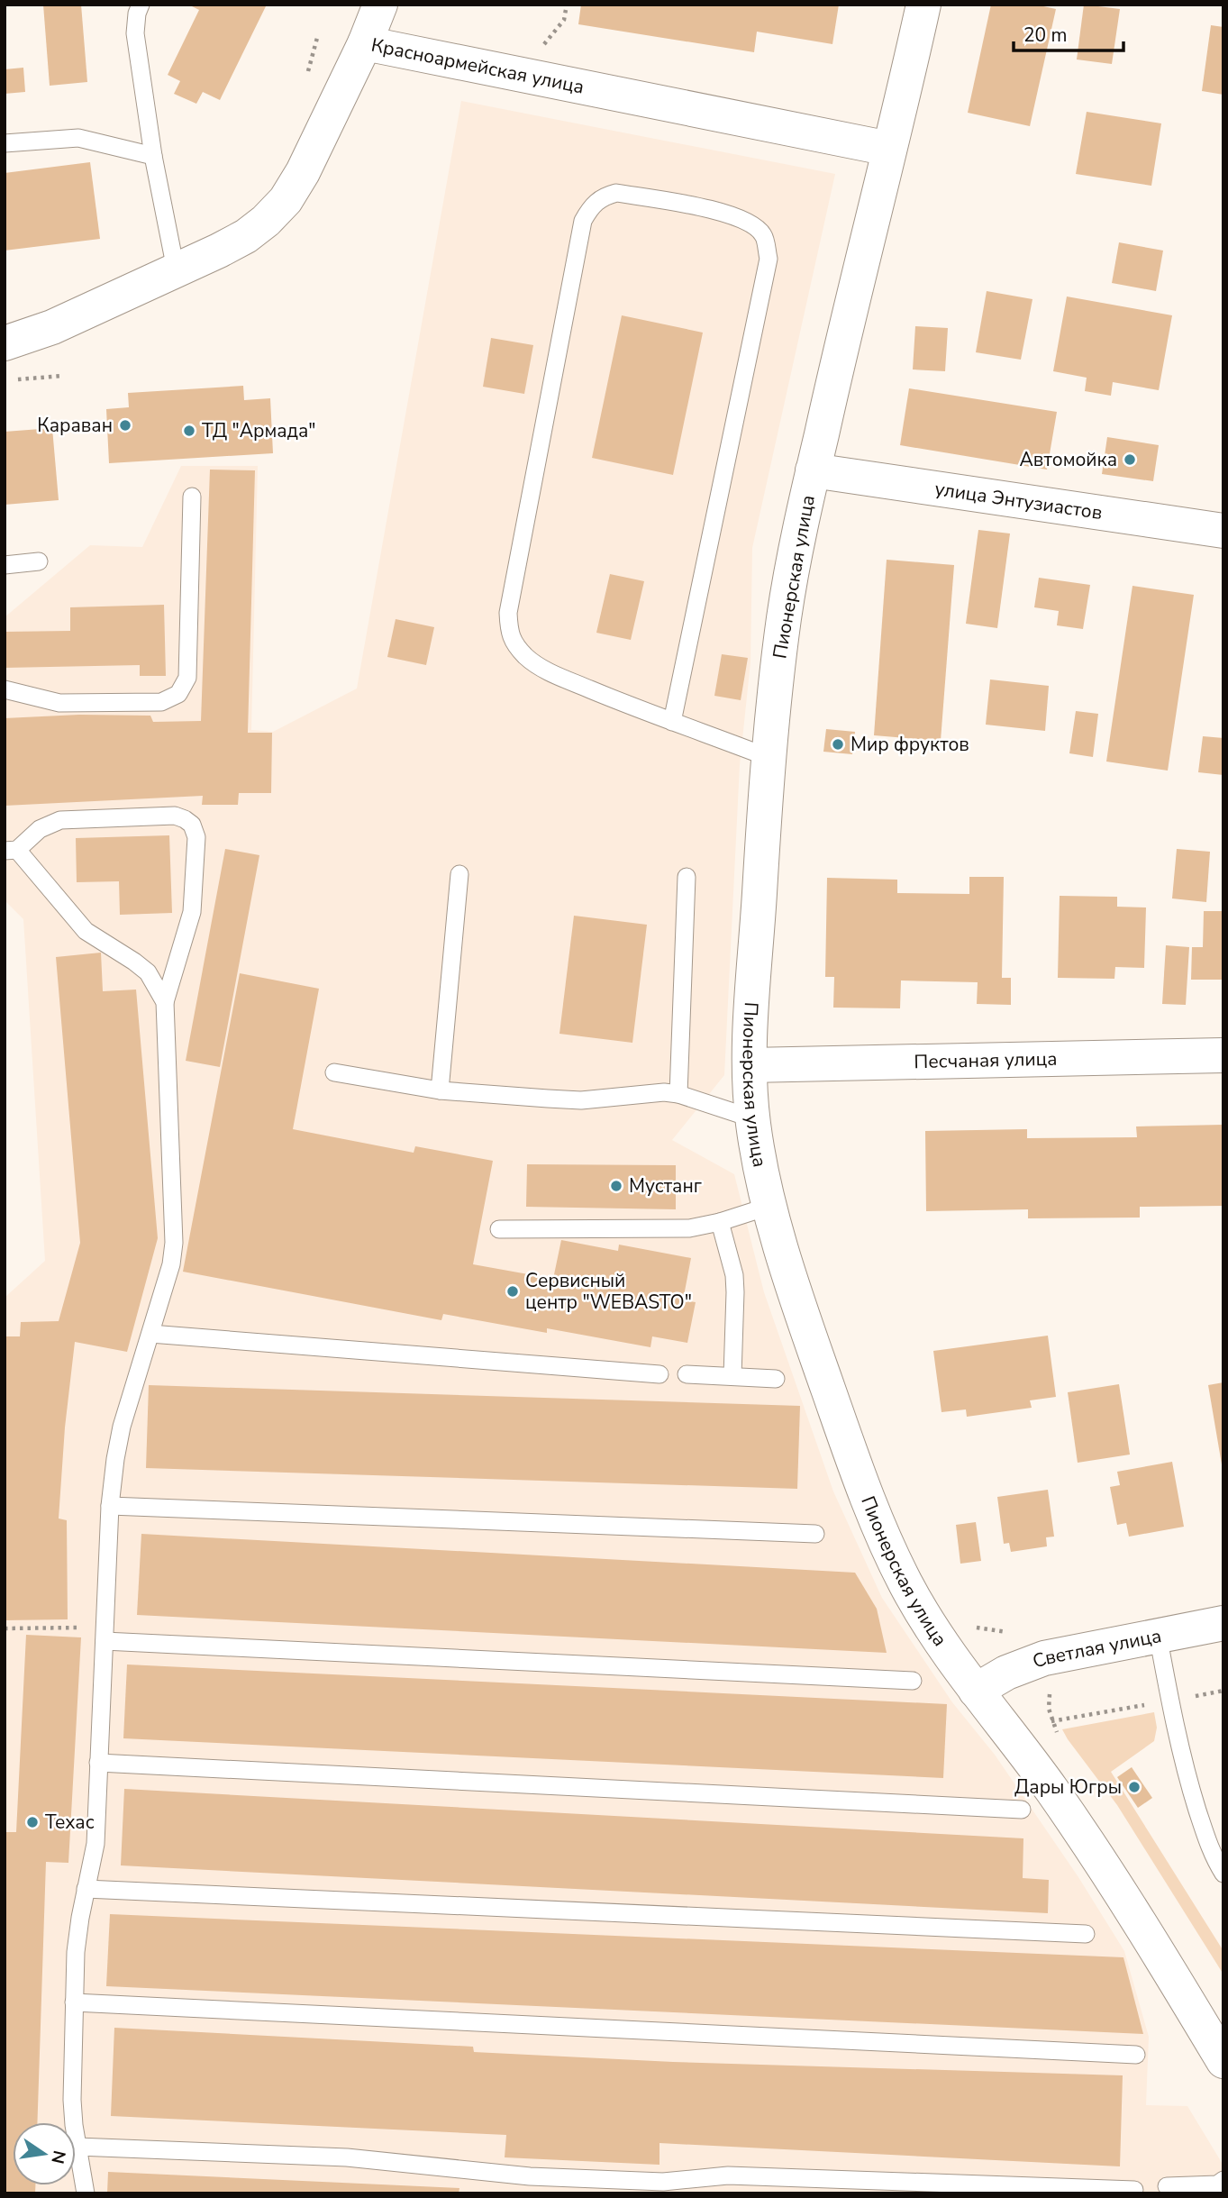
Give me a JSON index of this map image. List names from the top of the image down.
{
  "streets": {
    "street": [
      "Красноармейская улица",
      "улица Энтузиастов",
      "Пионерская улица",
      "Песчаная улица",
      "Светлая улица"
    ]
  },
  "crossings": [
    ["Красноармейская улица", "Пионерская улица"],
    ["улица Энтузиастов", "Пионерская улица"],
    ["Пионерская улица", "Песчаная улица"],
    ["Пионерская улица", "Светлая улица"]
  ],
  "places": [
    "Караван",
    "ТД \"Армада\"",
    "Автомойка",
    "Мир фруктов",
    "Мустанг",
    "Сервисный центр \"WEBASTO\"",
    "Дары Югры",
    "Техас"
  ],
  "scale_bar": "20 m",
  "north": "right"
}
